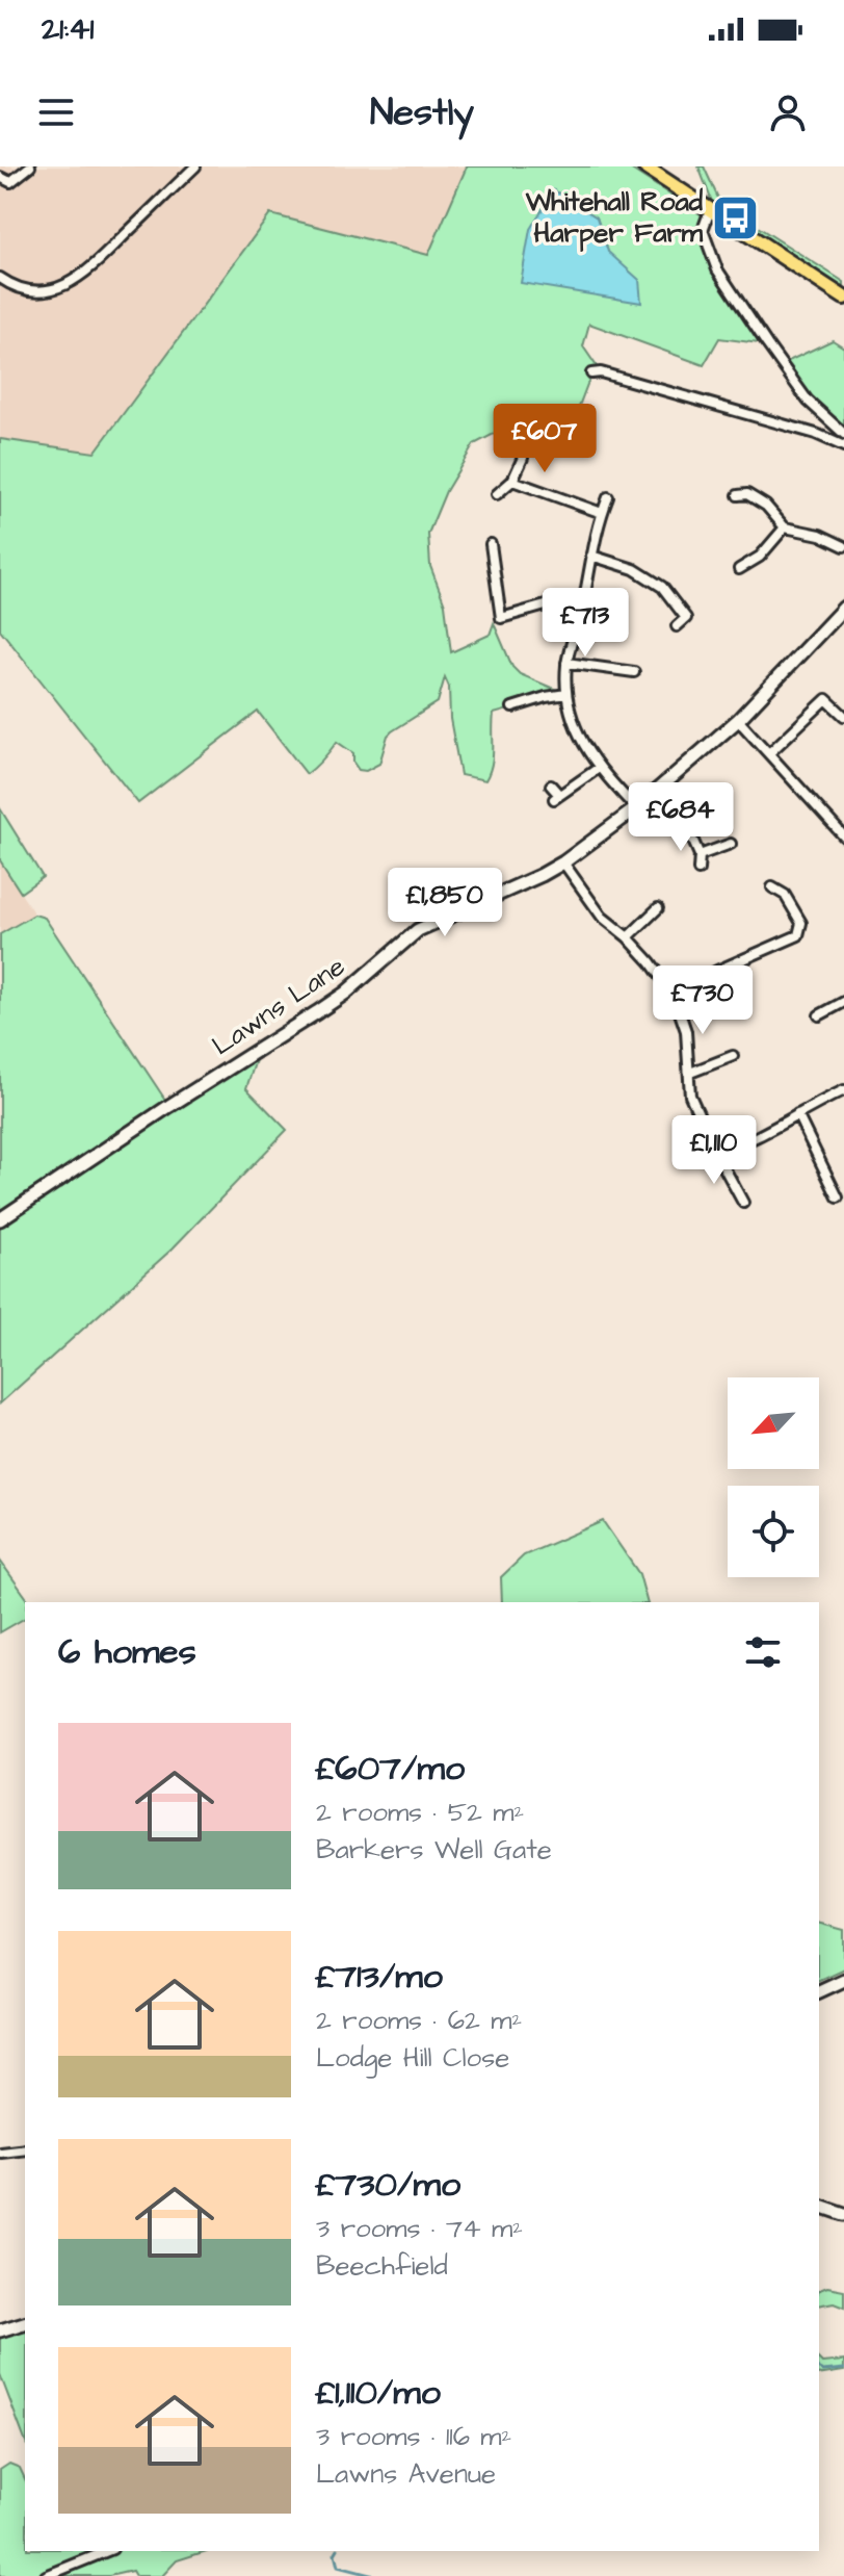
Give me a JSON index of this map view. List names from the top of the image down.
{
  "streets": {
    "street": ["Lawns Lane"]
  },
  "places": {
    "bus stop": ["Whitehall Road Harper Farm"]
  },
  "north": "bottom left",
  "page": {
    "status": "21:41",
    "header": "Nestly",
    "price": [
      "£607",
      "£713",
      "£684",
      "£1,850",
      "£730",
      "£1,110"
    ],
    "heading": "6 homes",
    "list": [
      {
        "name": "£607/mo",
        "note": "2 rooms · 52 m² · Barkers Well Gate"
      },
      {
        "name": "£713/mo",
        "note": "2 rooms · 62 m² · Lodge Hill Close"
      },
      {
        "name": "£730/mo",
        "note": "3 rooms · 74 m² · Beechfield"
      },
      {
        "name": "£1,110/mo",
        "note": "3 rooms · 116 m² · Lawns Avenue"
      }
    ]
  }
}
